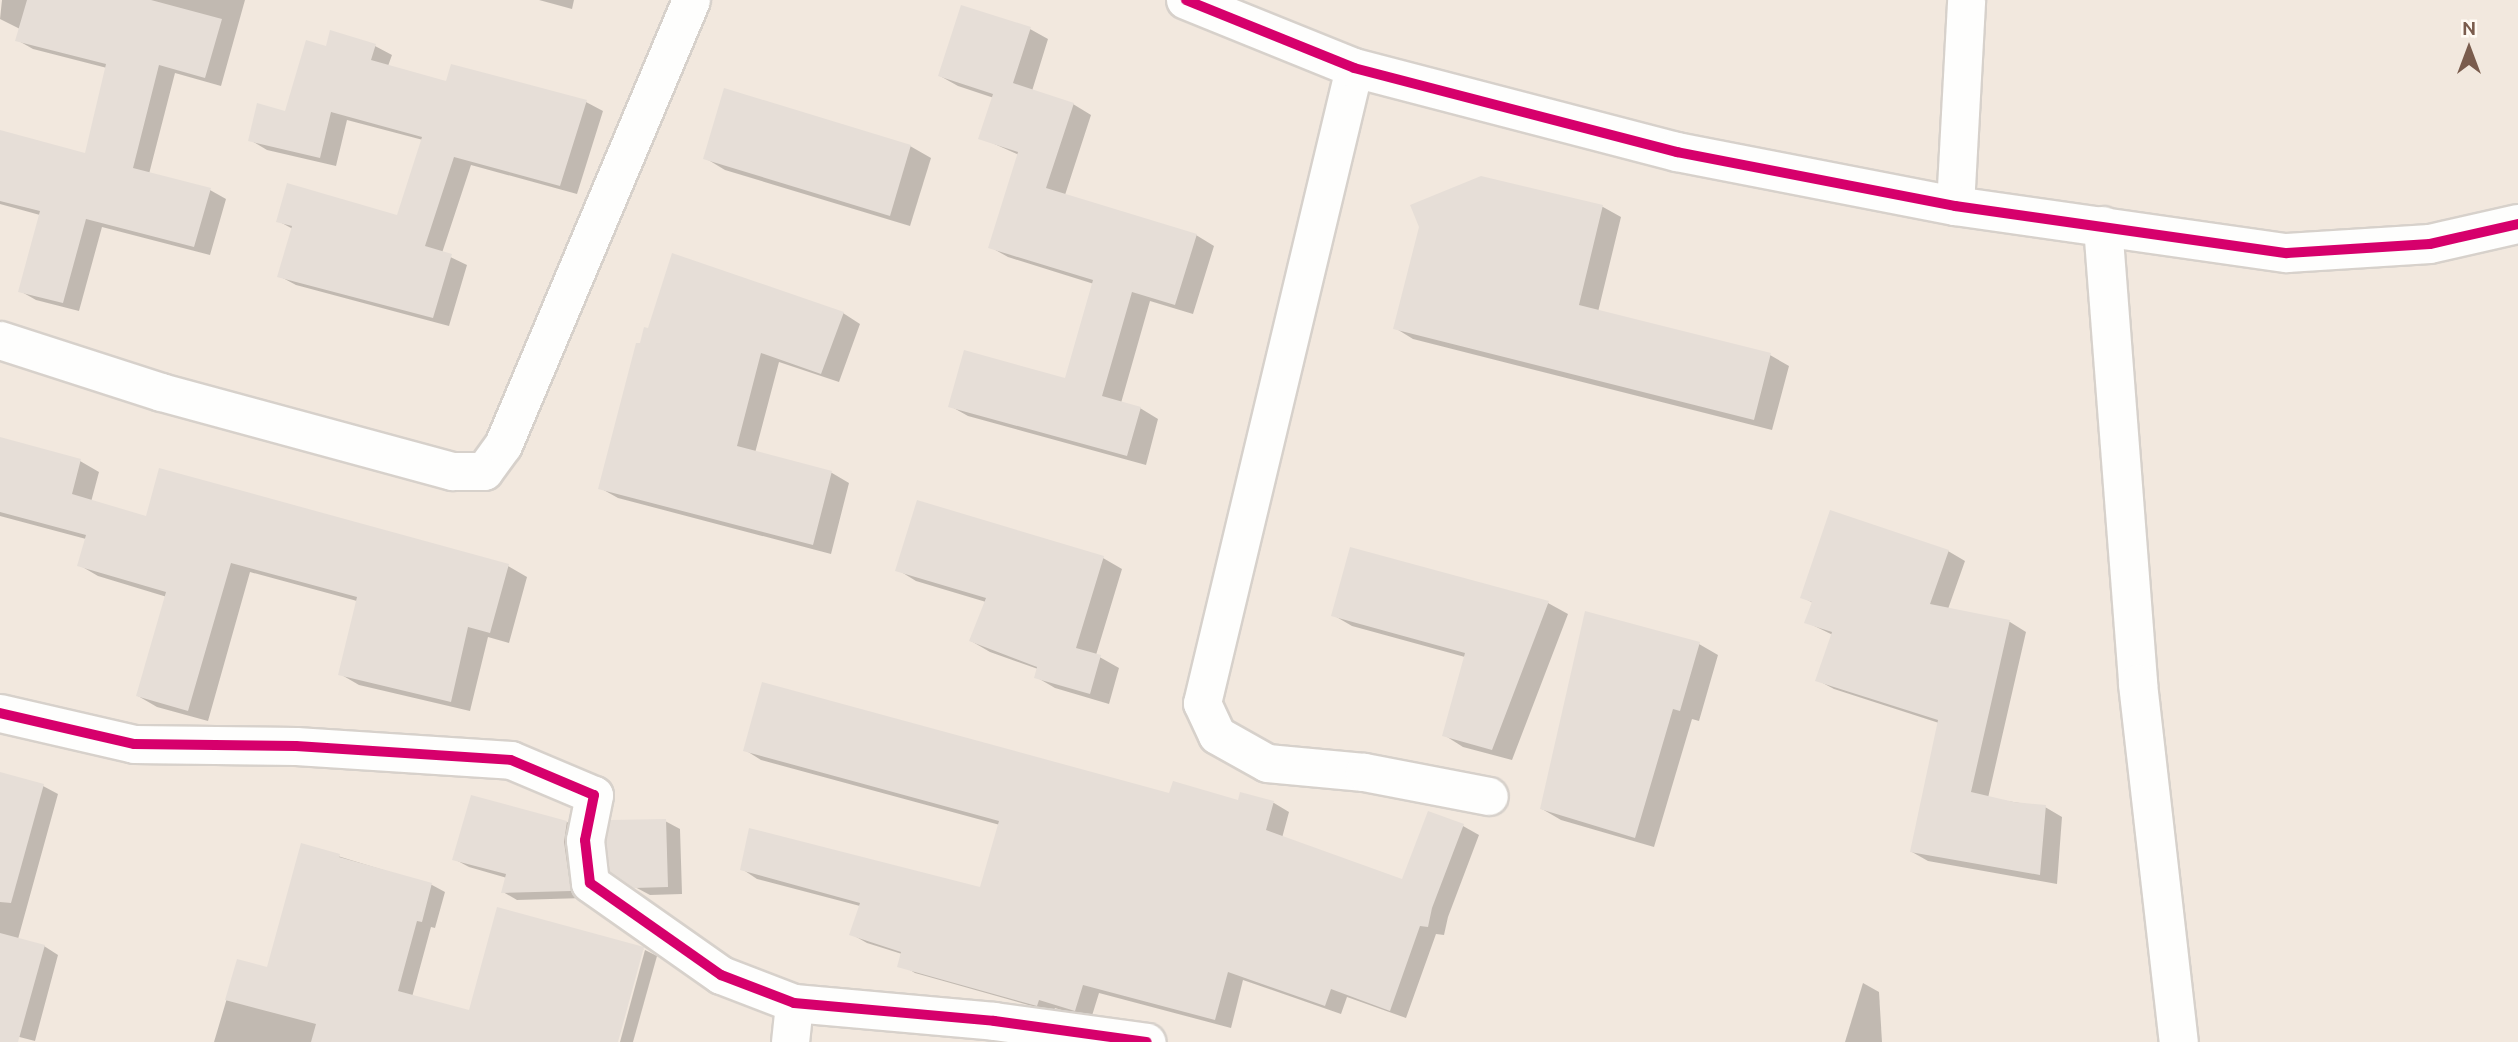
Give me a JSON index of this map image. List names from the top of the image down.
{
  "north": "top"
}
